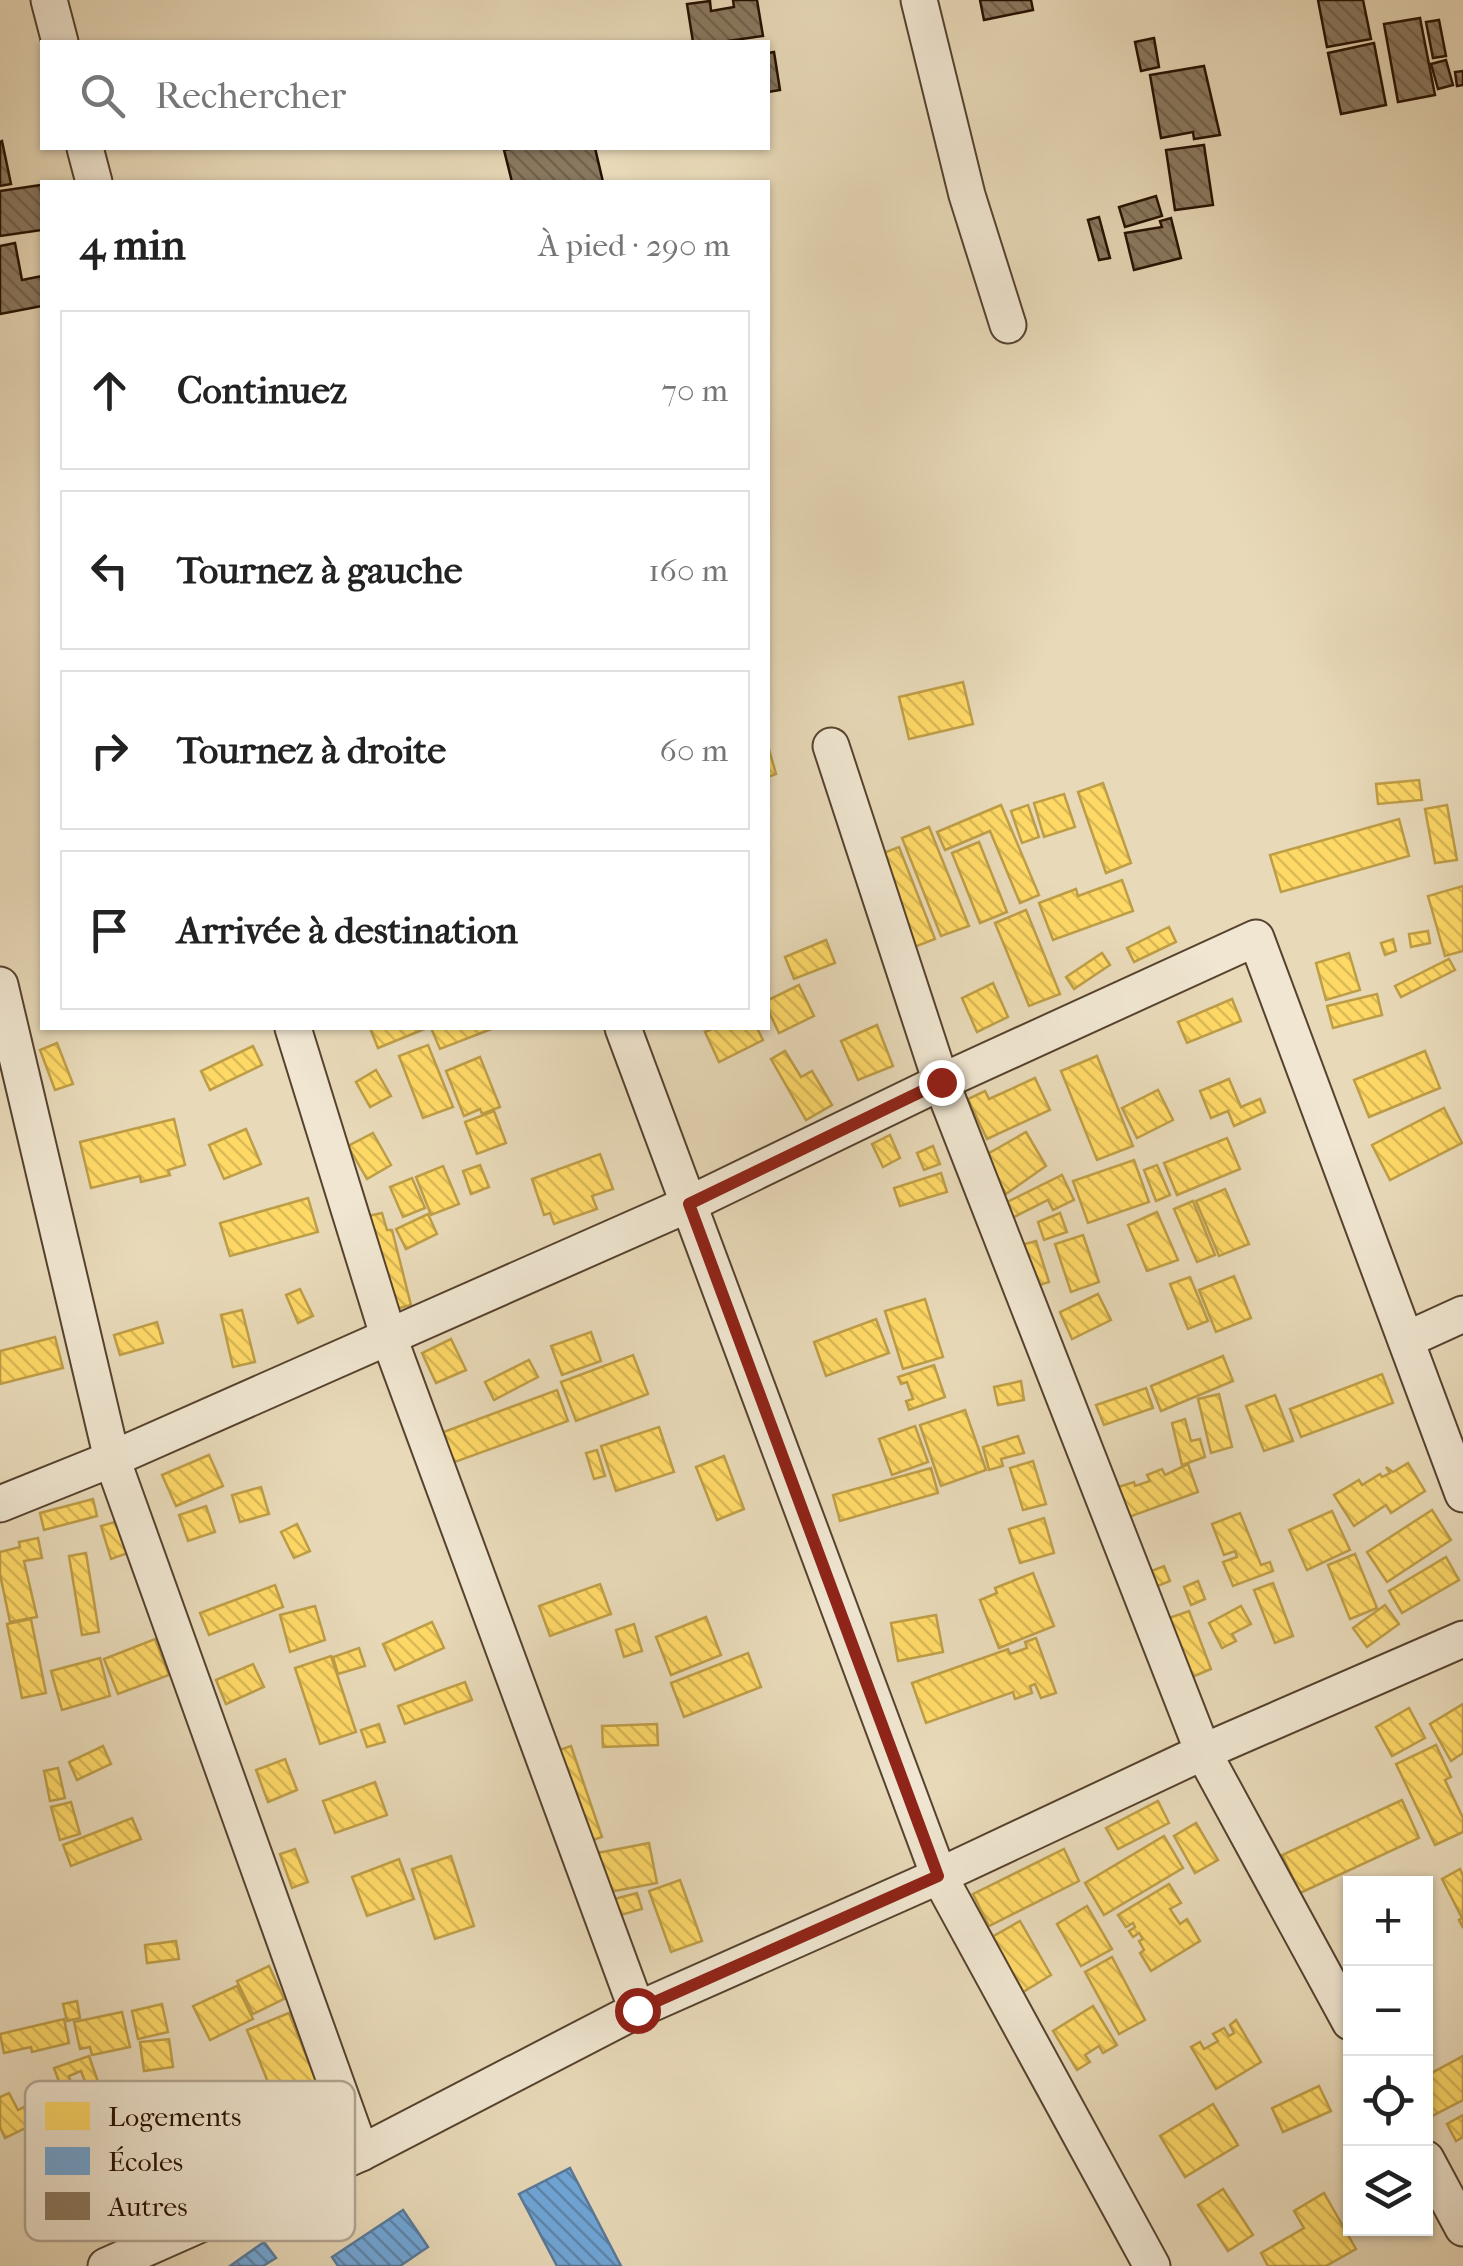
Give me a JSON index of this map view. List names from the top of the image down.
{
  "legend": ["Logements", "Écoles", "Autres"],
  "page": {
    "search": "Rechercher",
    "heading": ["4 min", "À pied · 290 m"],
    "list": [
      ["Continuez", "70 m"],
      ["Tournez à gauche", "160 m"],
      ["Tournez à droite", "60 m"],
      "Arrivée à destination"
    ],
    "map_buttons": ["+", "−"]
  }
}
